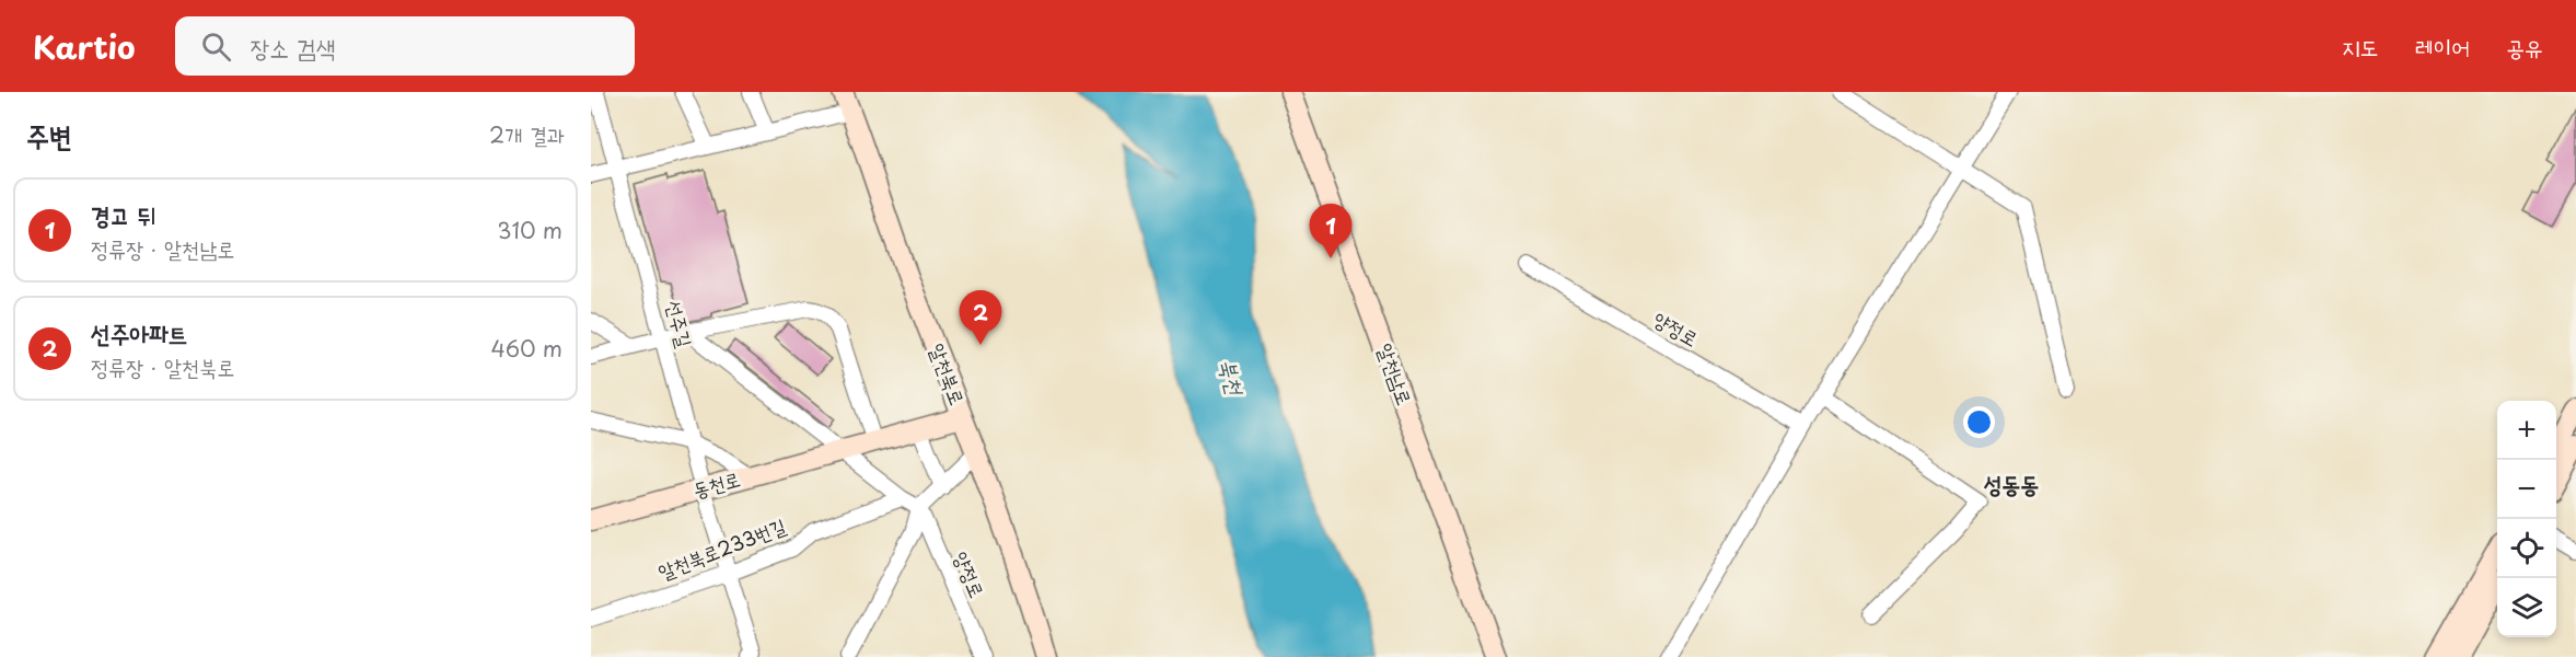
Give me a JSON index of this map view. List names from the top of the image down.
{
  "streets": {
    "street": [
      "선주길",
      "양정로",
      "알천북로",
      "알천남로",
      "동천로",
      "알천북로233번길"
    ]
  },
  "crossings": [
    ["선주길", "동천로"],
    ["선주길", "알천북로233번길"],
    ["알천북로", "동천로"]
  ],
  "districts": ["성동동"],
  "water": ["북천"],
  "page": {
    "header": "Kartio",
    "search": "장소 검색",
    "nav": ["지도", "레이어", "공유"],
    "heading": ["주변", "2개 결과"],
    "list": [
      {
        "mark": "1",
        "name": "경고 뒤",
        "note": "정류장 · 알천남로",
        "value": "310 m"
      },
      {
        "mark": "2",
        "name": "선주아파트",
        "note": "정류장 · 알천북로",
        "value": "460 m"
      }
    ],
    "pins": ["1", "2"],
    "map_buttons": ["+", "−"]
  }
}
